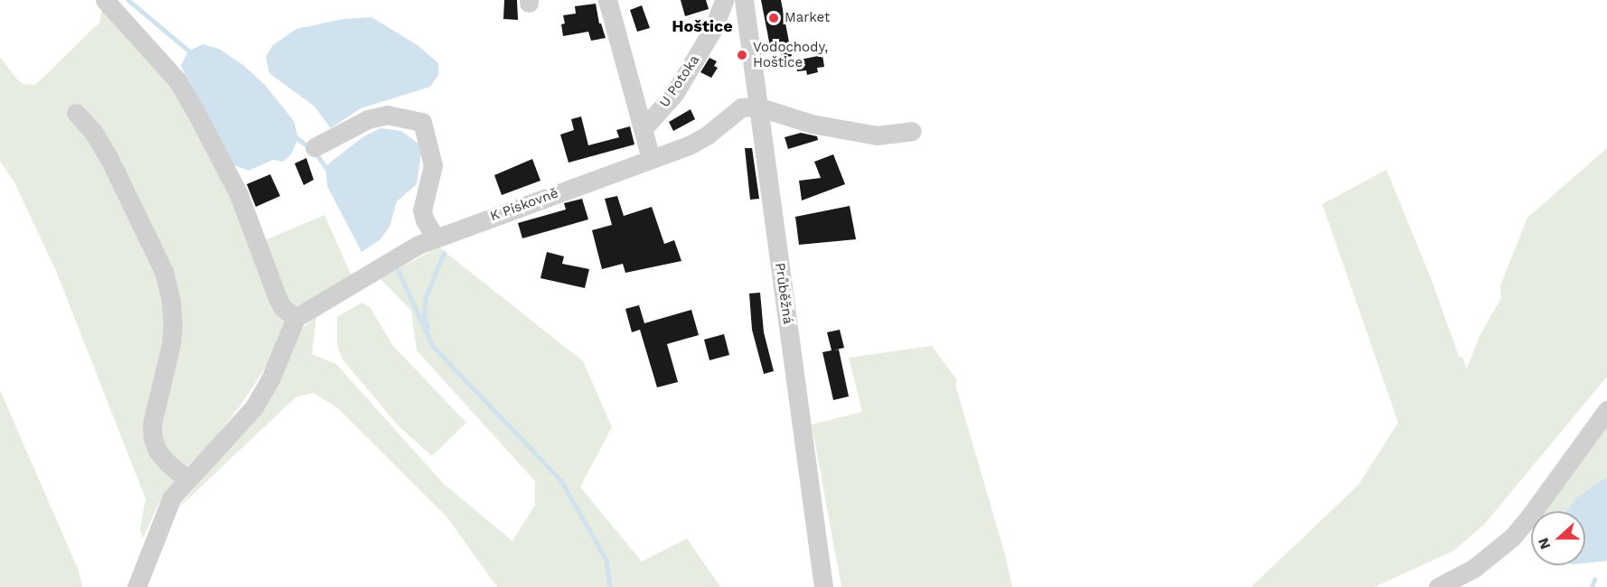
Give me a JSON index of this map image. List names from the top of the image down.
{
  "streets": {
    "street": ["U Potoka", "K Pískovně", "Průběžná"]
  },
  "crossings": [
    ["K Pískovně", "Průběžná"]
  ],
  "districts": ["Hoštice"],
  "places": ["Market", "Vodochody, Hoštice"],
  "north": "left"
}
